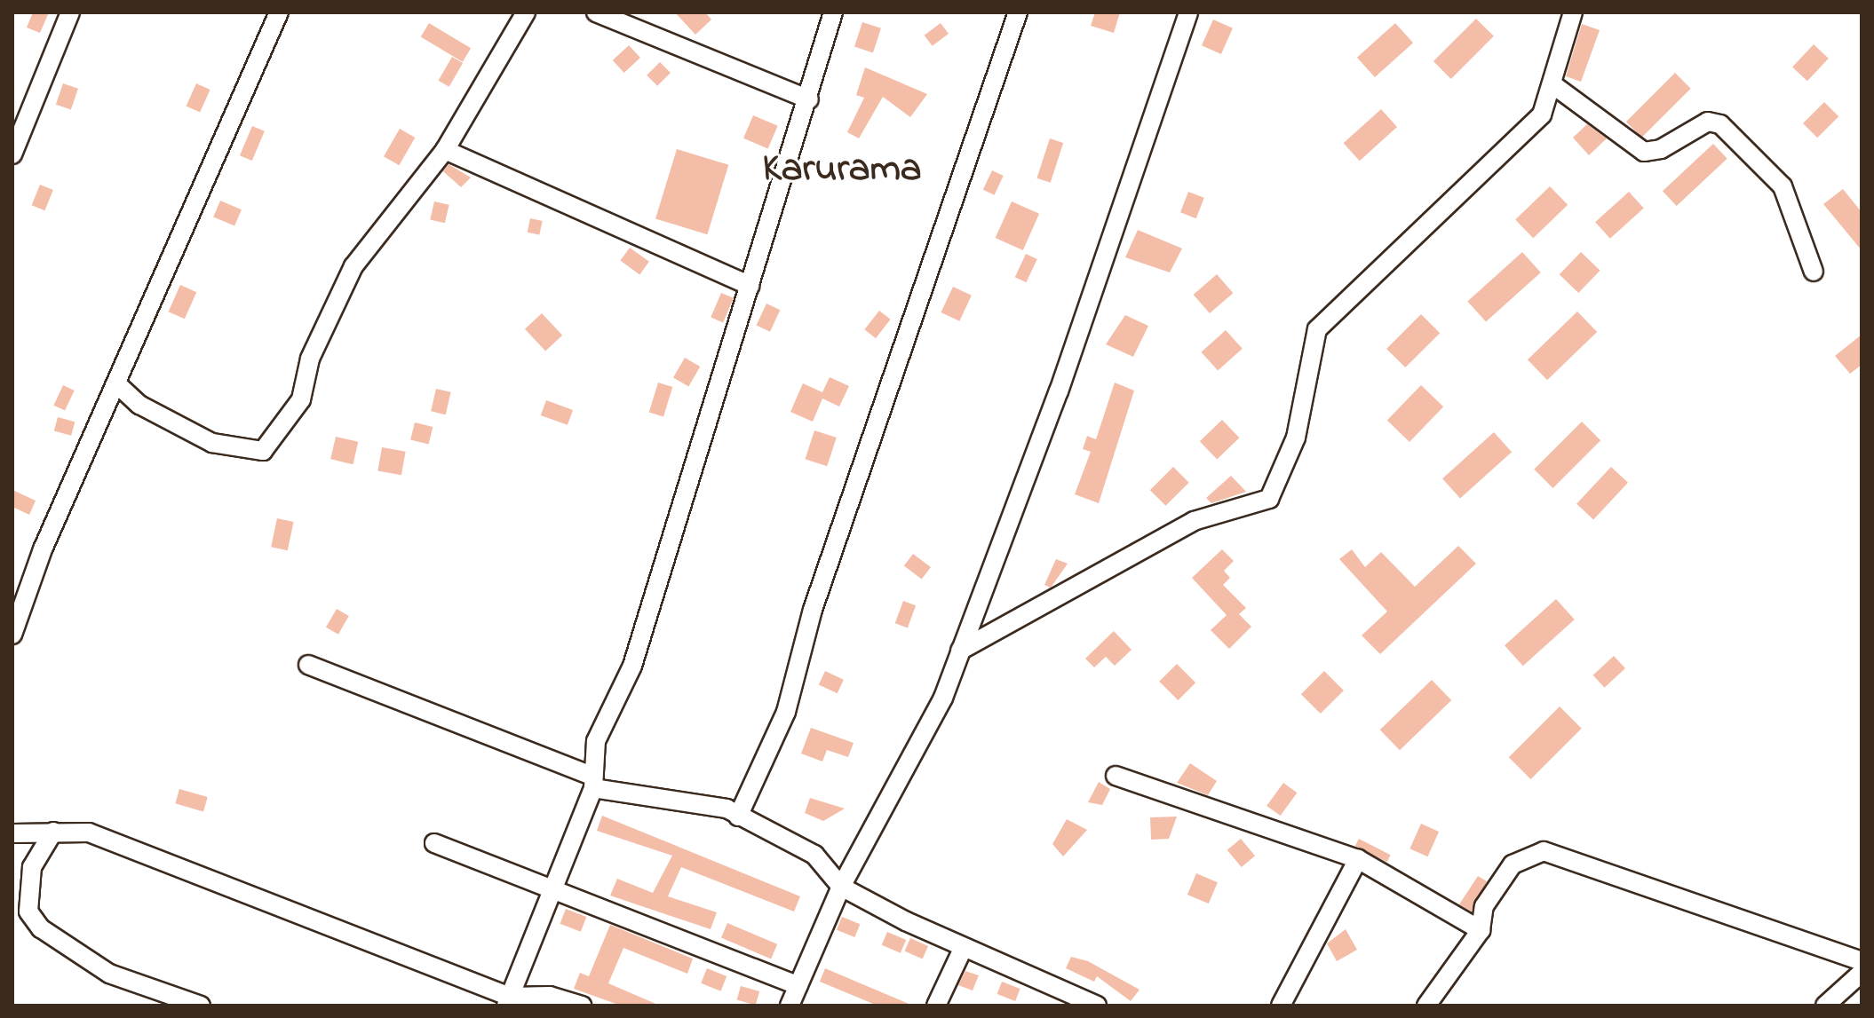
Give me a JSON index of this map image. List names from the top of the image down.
{
  "districts": ["Karurama"]
}
